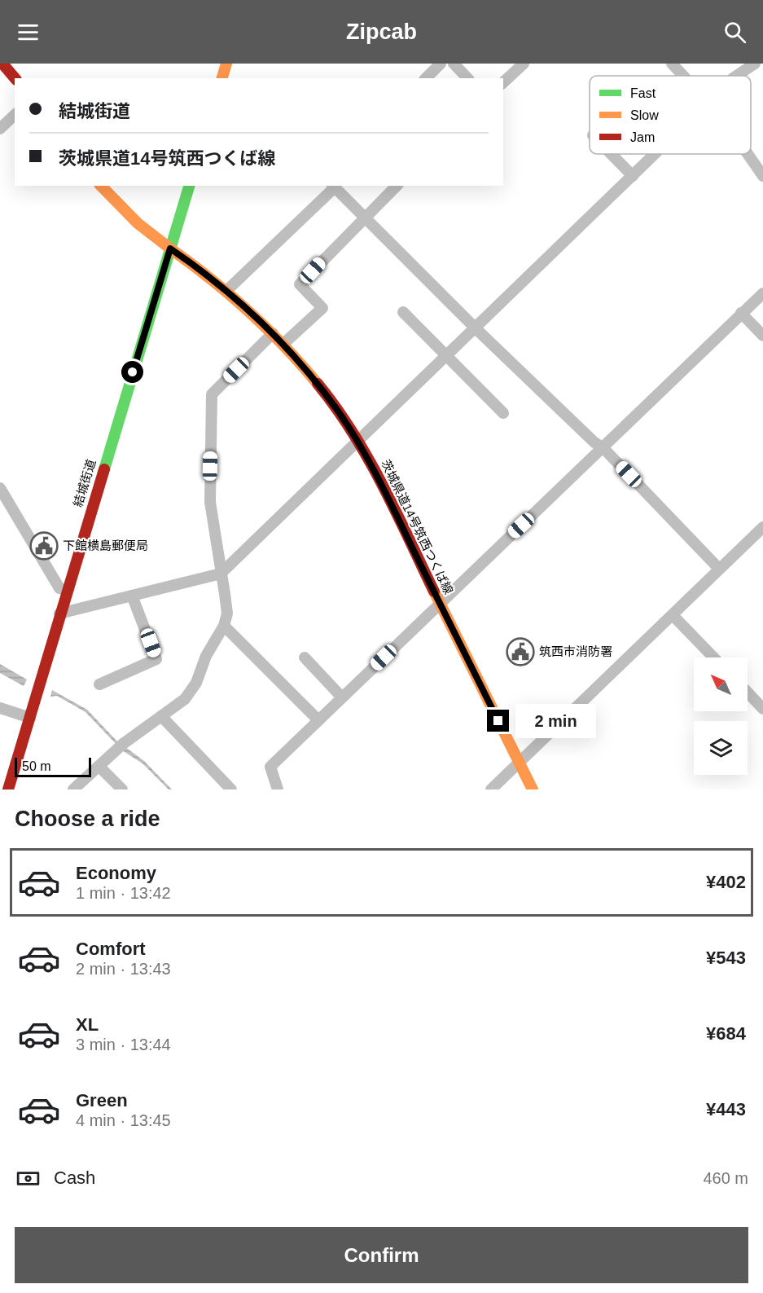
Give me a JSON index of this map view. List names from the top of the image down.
{
  "streets": {
    "main road": ["結城街道", "茨城県道14号筑西つくば線"]
  },
  "crossings": [
    ["結城街道", "茨城県道14号筑西つくば線"]
  ],
  "places": {
    "public building": ["下館横島郵便局", "筑西市消防署"]
  },
  "legend": ["Fast", "Slow", "Jam"],
  "scale_bar": "50 m",
  "north": "top left",
  "page": {
    "header": "Zipcab",
    "banner": ["結城街道", "茨城県道14号筑西つくば線"],
    "bubble": "2 min",
    "scale": "50 m",
    "heading": "Choose a ride",
    "list": [
      {
        "name": "Economy",
        "note": "1 min · 13:42",
        "value": "¥402"
      },
      {
        "name": "Comfort",
        "note": "2 min · 13:43",
        "value": "¥543"
      },
      {
        "name": "XL",
        "note": "3 min · 13:44",
        "value": "¥684"
      },
      {
        "name": "Green",
        "note": "4 min · 13:45",
        "value": "¥443"
      }
    ],
    "pay": ["Cash", "460 m"],
    "buttons": "Confirm"
  }
}
